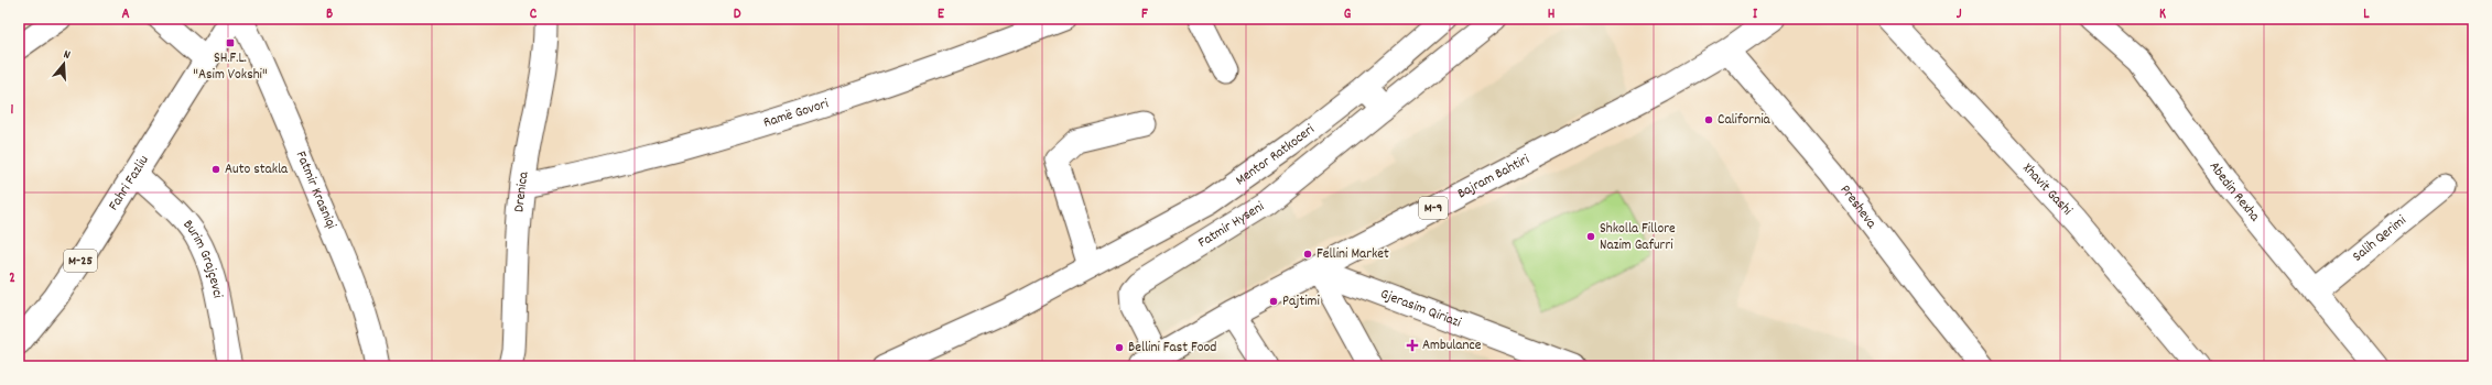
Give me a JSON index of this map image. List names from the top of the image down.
{
  "streets": {
    "main road": [
      "Bajram Bahtiri",
      "Fahri Fazliu",
      "M-9",
      "M-25"
    ],
    "street": [
      "Ramë Govori",
      "Mentor Ratkoceri",
      "Xhavit Gashi",
      "Fatmir Krasniqi",
      "Drenica",
      "Abedin Rexha",
      "Presheva",
      "Fatmir Hyseni",
      "Salih Qerimi",
      "Burim Grajçevci",
      "Gjerasim Qiriazi"
    ]
  },
  "crossings": [
    ["Ramë Govori", "Drenica"],
    ["Bajram Bahtiri", "Presheva"],
    ["Bajram Bahtiri", "Fatmir Hyseni"],
    ["Bajram Bahtiri", "Gjerasim Qiriazi"],
    ["Fahri Fazliu", "Burim Grajçevci"],
    ["Abedin Rexha", "Salih Qerimi"]
  ],
  "places": {
    "transit": ["SH.F.L. \"Asim Vokshi\""],
    "other": [
      "California",
      "Auto stakla",
      "Shkolla Fillore Nazim Gafurri",
      "Fellini Market",
      "Pajtimi",
      "Bellini Fast Food"
    ],
    "health": ["Ambulance"]
  },
  "north": "top",
  "grid": {
    "columns": [
      "A",
      "B",
      "C",
      "D",
      "E",
      "F",
      "G",
      "H",
      "I",
      "J",
      "K",
      "L"
    ],
    "rows": ["1", "2"]
  }
}
